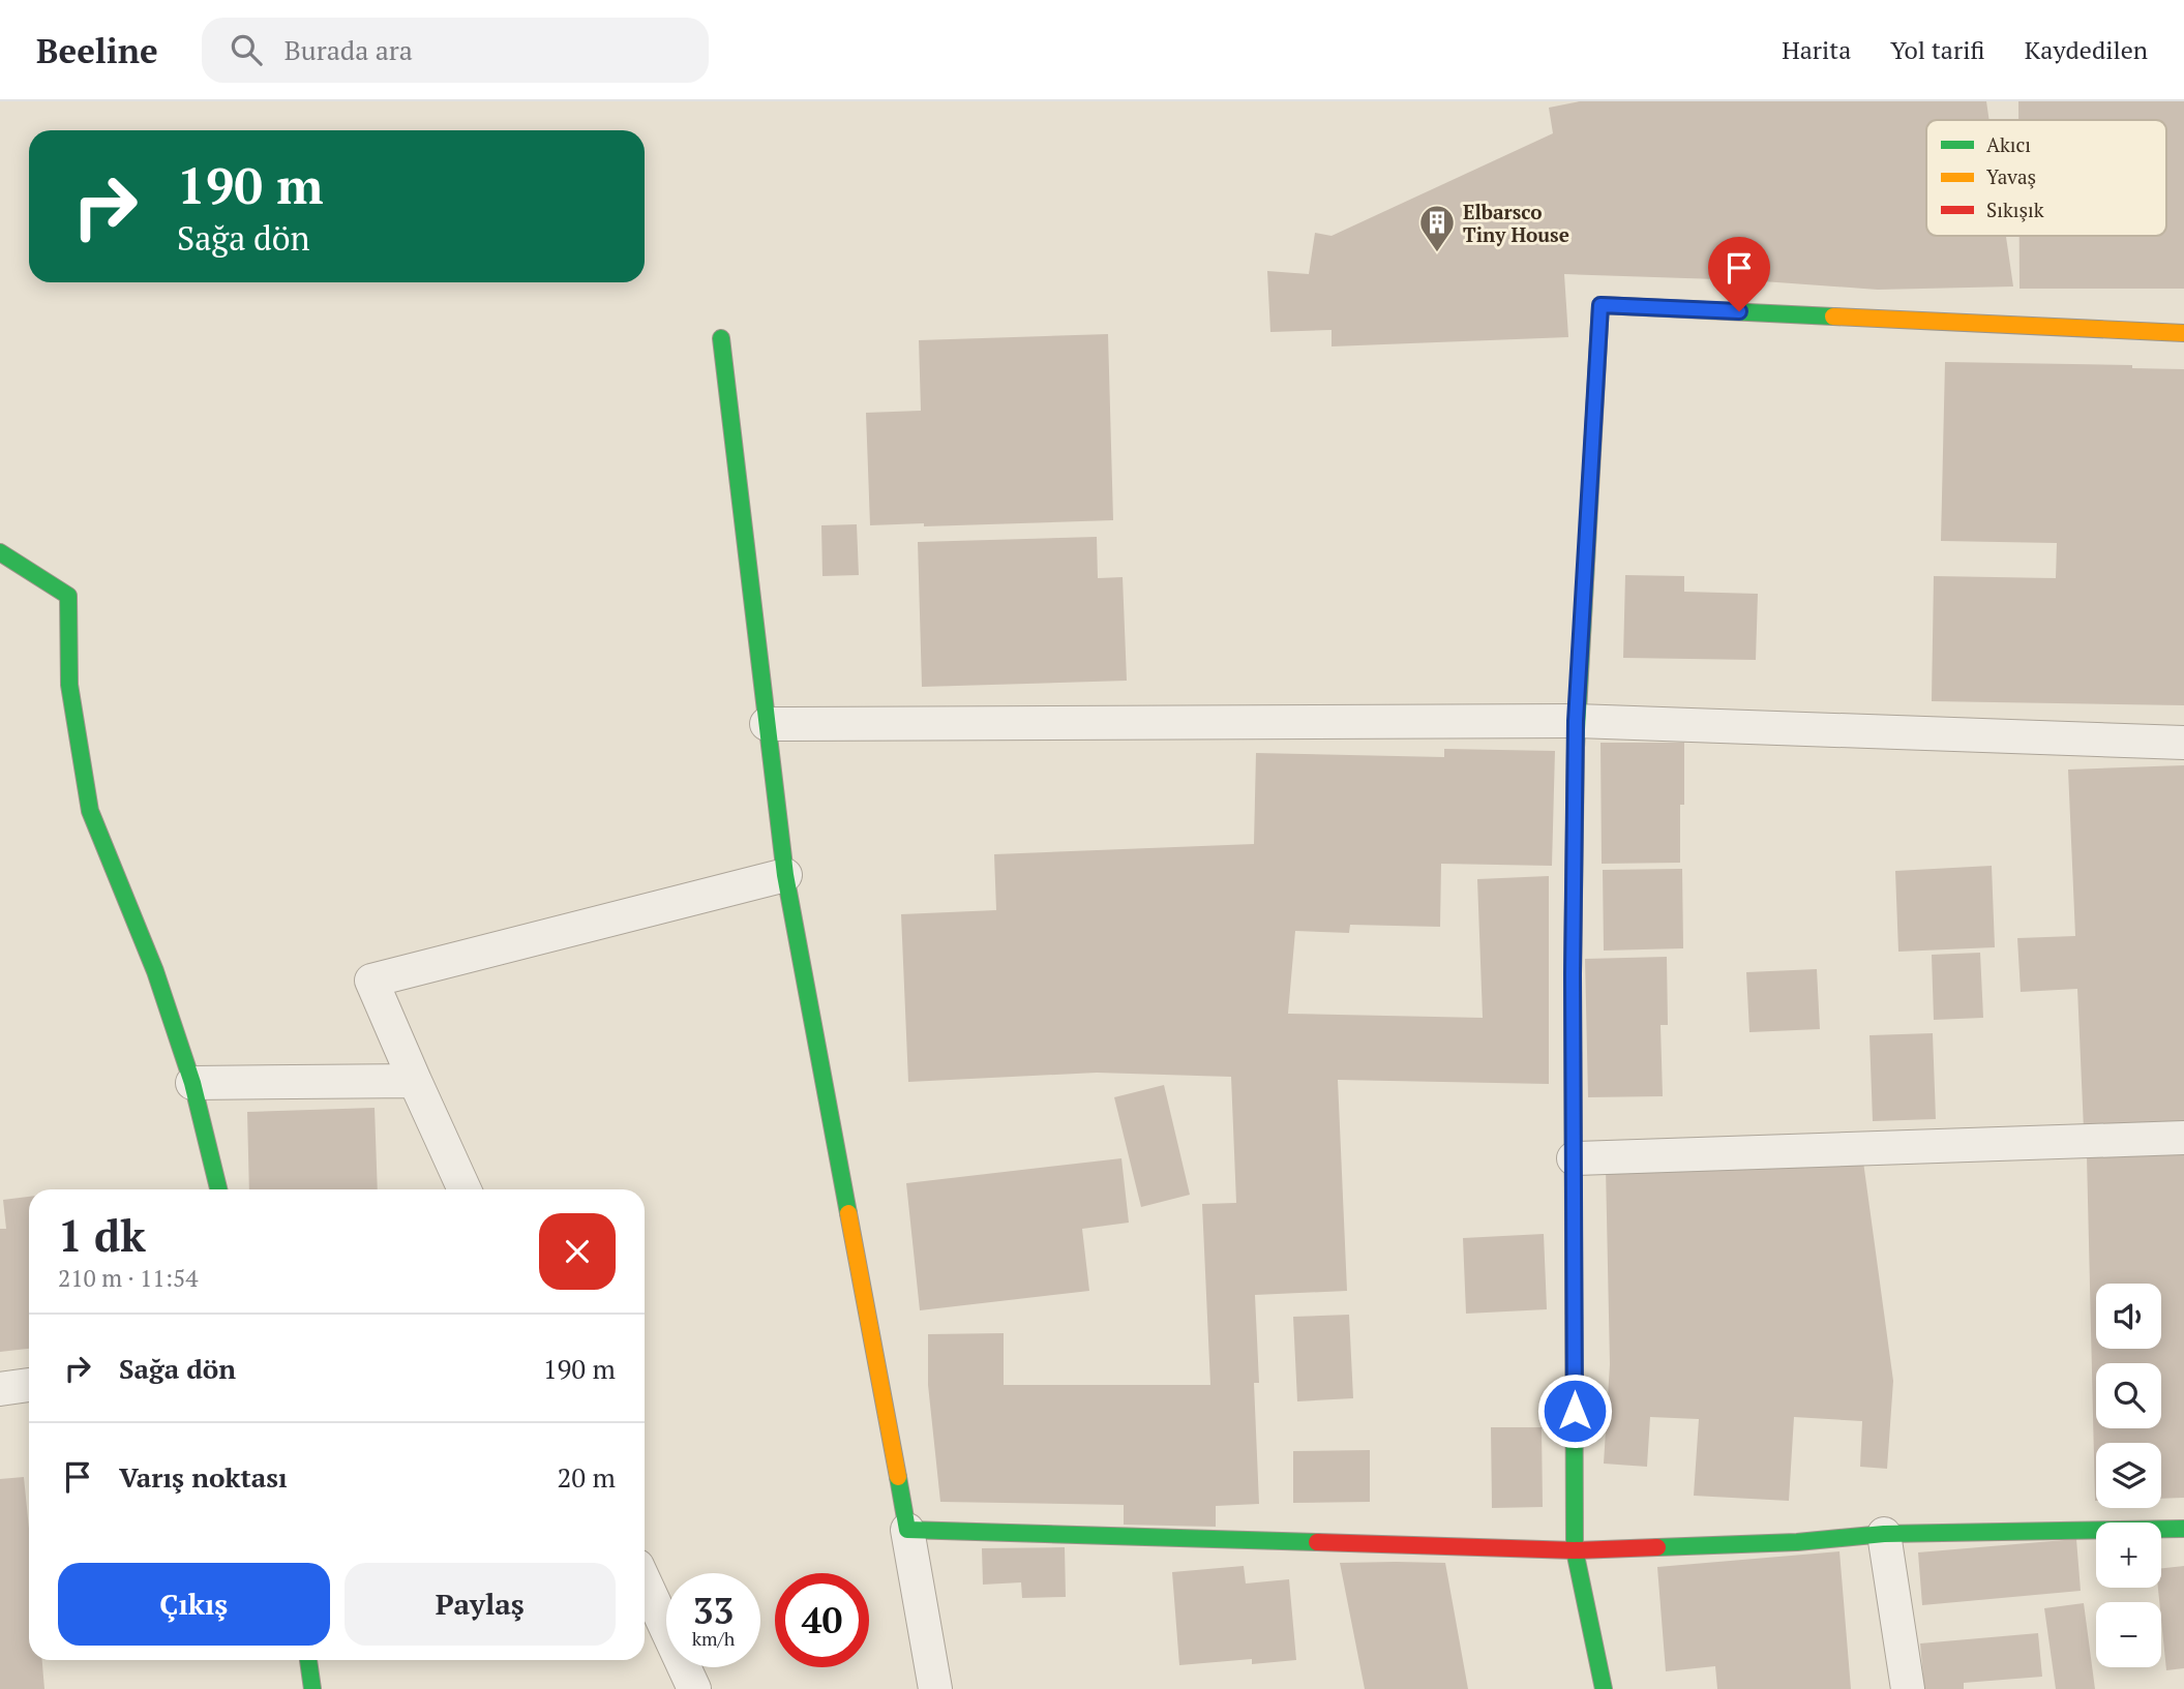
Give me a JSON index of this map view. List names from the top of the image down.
{
  "places": {
    "building": ["Elbarsco Tiny House"]
  },
  "legend": ["Akıcı", "Yavaş", "Sıkışık"],
  "page": {
    "header": "Beeline",
    "search": "Burada ara",
    "nav": ["Harita", "Yol tarifi", "Kaydedilen"],
    "turn": ["190 m", "Sağa dön"],
    "heading": ["1 dk", "210 m · 11:54"],
    "map_buttons": ["+", "−"],
    "list": [
      {
        "name": "Sağa dön",
        "value": "190 m"
      },
      {
        "name": "Varış noktası",
        "value": "20 m"
      }
    ],
    "buttons": ["Çıkış", "Paylaş"],
    "speed": "33 km/h",
    "limit": "40"
  }
}
